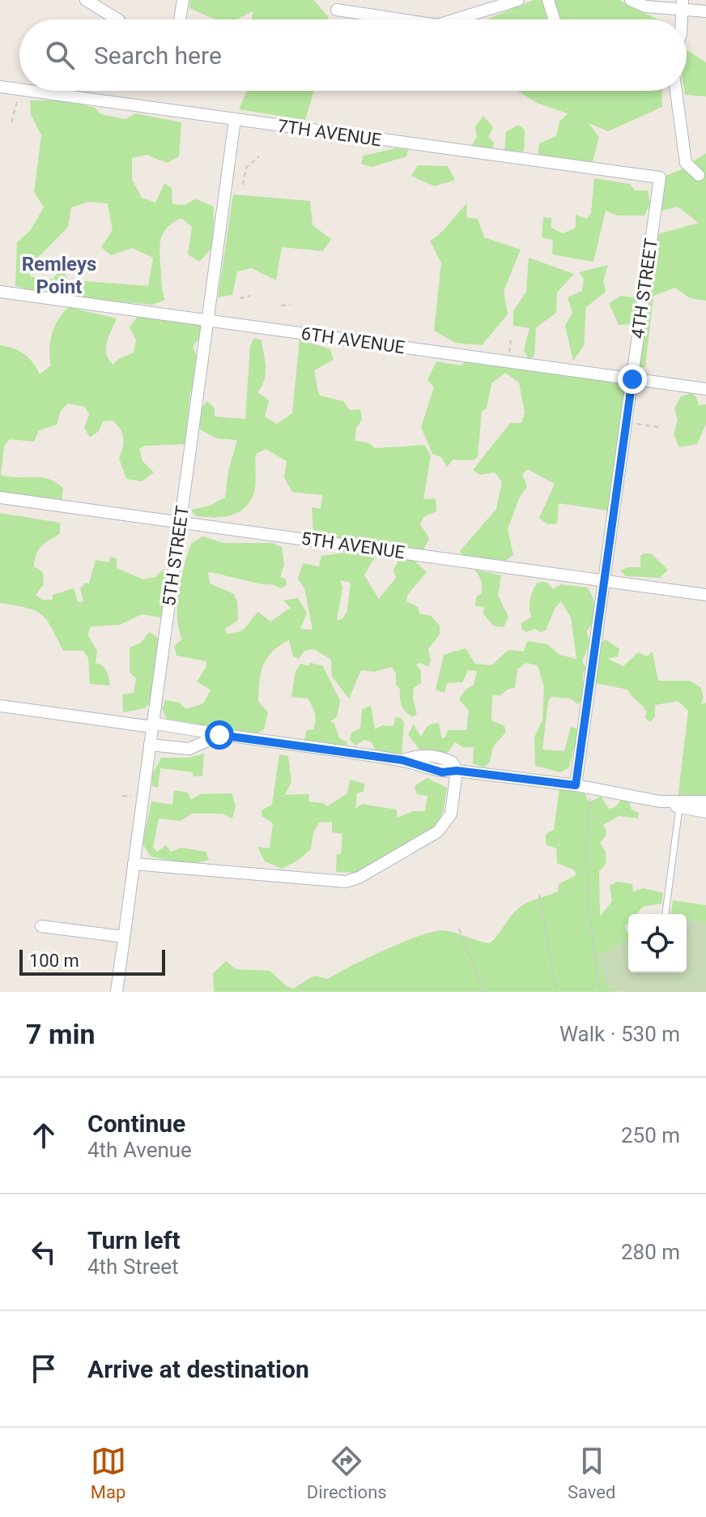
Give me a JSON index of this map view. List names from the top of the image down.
{
  "streets": {
    "street": [
      "7TH AVENUE",
      "4TH STREET",
      "6TH AVENUE",
      "5TH AVENUE",
      "5TH STREET"
    ]
  },
  "crossings": [
    ["7TH AVENUE", "4TH STREET"],
    ["7TH AVENUE", "5TH STREET"],
    ["4TH STREET", "6TH AVENUE"],
    ["4TH STREET", "5TH AVENUE"],
    ["6TH AVENUE", "5TH STREET"],
    ["5TH AVENUE", "5TH STREET"]
  ],
  "districts": ["Remleys Point"],
  "scale_bar": "100 m",
  "page": {
    "search": "Search here",
    "scale": "100 m",
    "heading": ["7 min", "Walk · 530 m"],
    "list": [
      ["Continue", "4th Avenue", "250 m"],
      ["Turn left", "4th Street", "280 m"],
      "Arrive at destination"
    ],
    "nav": ["Map", "Directions", "Saved"]
  }
}
